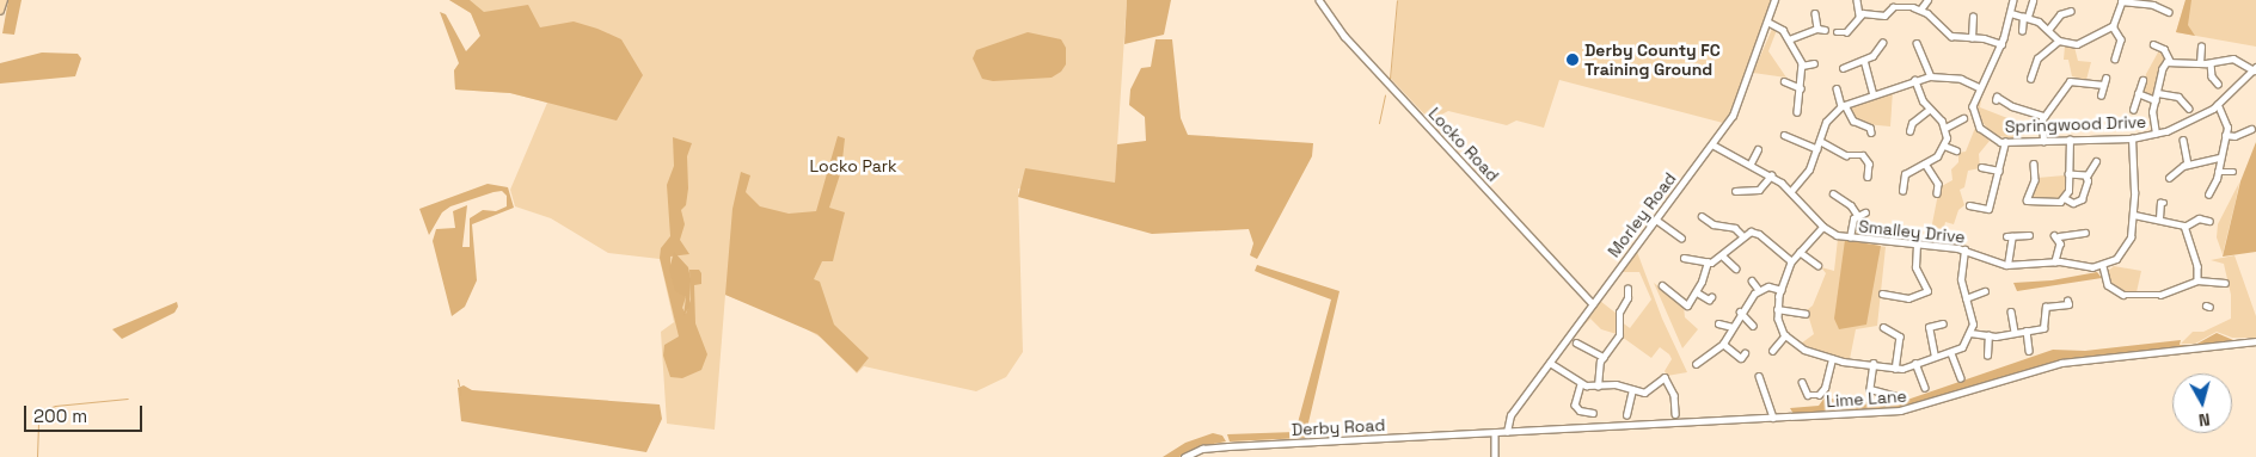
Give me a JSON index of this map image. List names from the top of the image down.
{
  "streets": {
    "street": [
      "Springwood Drive",
      "Locko Road",
      "Morley Road",
      "Smalley Drive",
      "Lime Lane",
      "Derby Road"
    ]
  },
  "crossings": [
    ["Locko Road", "Morley Road"],
    ["Morley Road", "Smalley Drive"],
    ["Morley Road", "Lime Lane"],
    ["Lime Lane", "Derby Road"]
  ],
  "parks": ["Locko Park"],
  "places": ["Derby County FC Training Ground"],
  "scale_bar": "200 m",
  "north": "bottom"
}
